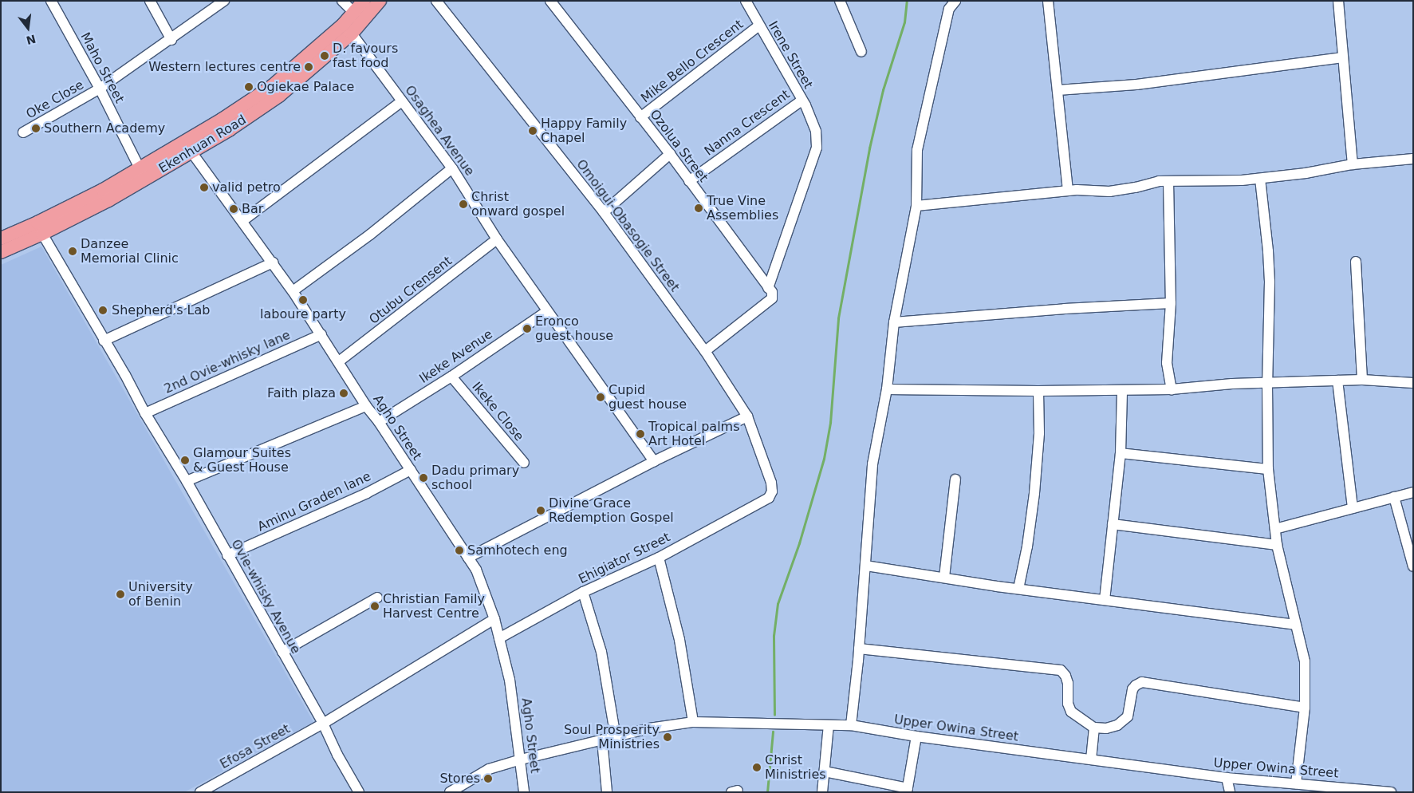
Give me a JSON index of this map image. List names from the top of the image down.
{
  "streets": {
    "main road": ["Ekenhuan Road"],
    "street": [
      "Irene Street",
      "Mike Bello Crescent",
      "Maho Street",
      "Oke Close",
      "Nanna Crescent",
      "Osaghea Avenue",
      "Ozolua Street",
      "Omoigui-Obasogie Street",
      "Otubu Crensent",
      "Ikeke Avenue",
      "2nd Ovie-whisky lane",
      "Ikeke Close",
      "Agho Street",
      "Aminu Graden lane",
      "Ehigiator Street",
      "Ovie-whisky Avenue",
      "Upper Owina Street",
      "Efosa Street"
    ]
  },
  "crossings": [
    ["Irene Street", "Mike Bello Crescent"],
    ["Irene Street", "Nanna Crescent"],
    ["Irene Street", "Ozolua Street"],
    ["Mike Bello Crescent", "Ozolua Street"],
    ["Maho Street", "Oke Close"],
    ["Maho Street", "Ekenhuan Road"],
    ["Nanna Crescent", "Ozolua Street"],
    ["Osaghea Avenue", "Ekenhuan Road"],
    ["Osaghea Avenue", "Otubu Crensent"],
    ["Osaghea Avenue", "Ikeke Avenue"],
    ["Ekenhuan Road", "Agho Street"],
    ["Ekenhuan Road", "Ovie-whisky Avenue"],
    ["Omoigui-Obasogie Street", "Ehigiator Street"],
    ["Otubu Crensent", "Agho Street"],
    ["Ikeke Avenue", "Ikeke Close"],
    ["Ikeke Avenue", "Agho Street"],
    ["2nd Ovie-whisky lane", "Agho Street"],
    ["2nd Ovie-whisky lane", "Ovie-whisky Avenue"],
    ["Agho Street", "Aminu Graden lane"],
    ["Agho Street", "Ehigiator Street"],
    ["Agho Street", "Upper Owina Street"],
    ["Agho Street", "Efosa Street"],
    ["Aminu Graden lane", "Ovie-whisky Avenue"],
    ["Ovie-whisky Avenue", "Efosa Street"]
  ],
  "places": [
    "D. favours fast food",
    "Western lectures centre",
    "Ogiekae Palace",
    "Southern Academy",
    "Happy Family Chapel",
    "valid petro",
    "Christ onward gospel",
    "True Vine Assemblies",
    "Bar",
    "Danzee Memorial Clinic",
    "laboure party",
    "Shepherd's Lab",
    "Eronco guest house",
    "Faith plaza",
    "Cupid guest house",
    "Tropical palms Art Hotel",
    "Glamour Suites & Guest House",
    "Dadu primary school",
    "Divine Grace Redemption Gospel",
    "Samhotech eng",
    "University of Benin",
    "Christian Family Harvest Centre",
    "Soul Prosperity Ministries",
    "Christ Ministries",
    "Stores"
  ],
  "north": "bottom"
}
